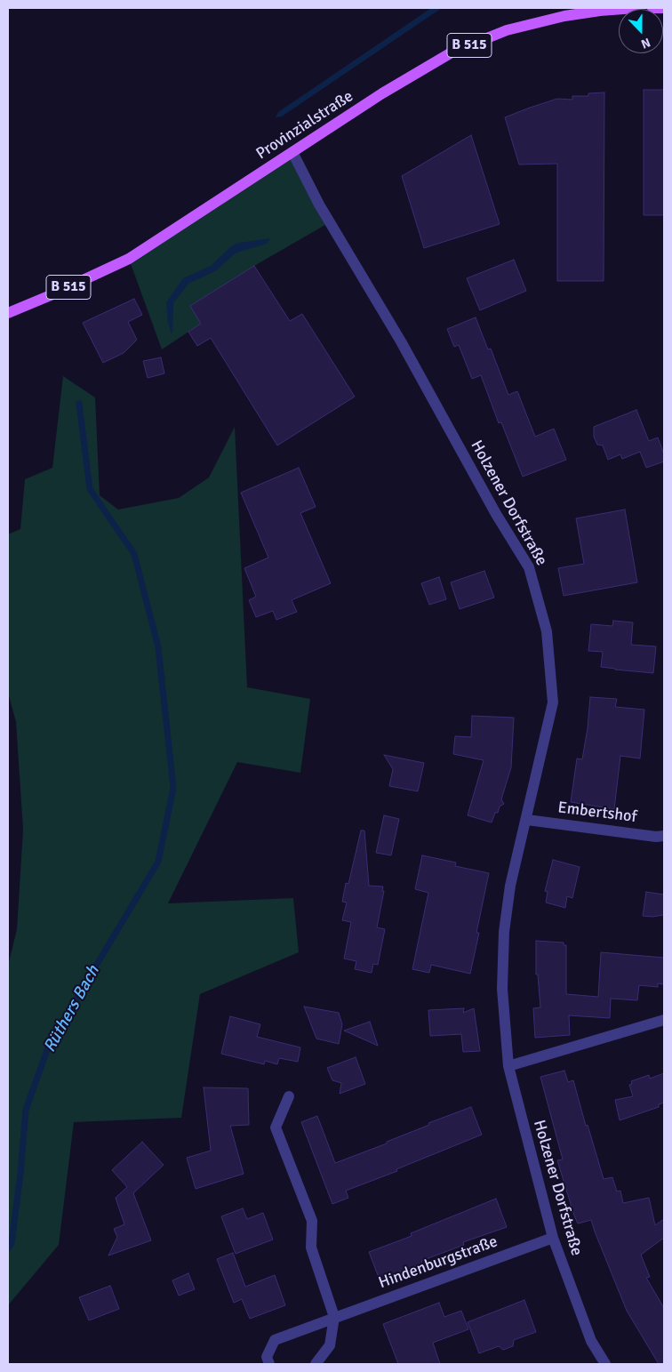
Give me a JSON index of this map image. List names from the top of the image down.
{
  "streets": {
    "main road": ["B 515", "Provinzialstraße"],
    "street": ["Holzener Dorfstraße", "Embertshof", "Hindenburgstraße"]
  },
  "crossings": [
    ["Provinzialstraße", "Holzener Dorfstraße"],
    ["Holzener Dorfstraße", "Embertshof"],
    ["Holzener Dorfstraße", "Hindenburgstraße"]
  ],
  "water": ["Rüthers Bach"],
  "north": "bottom"
}
